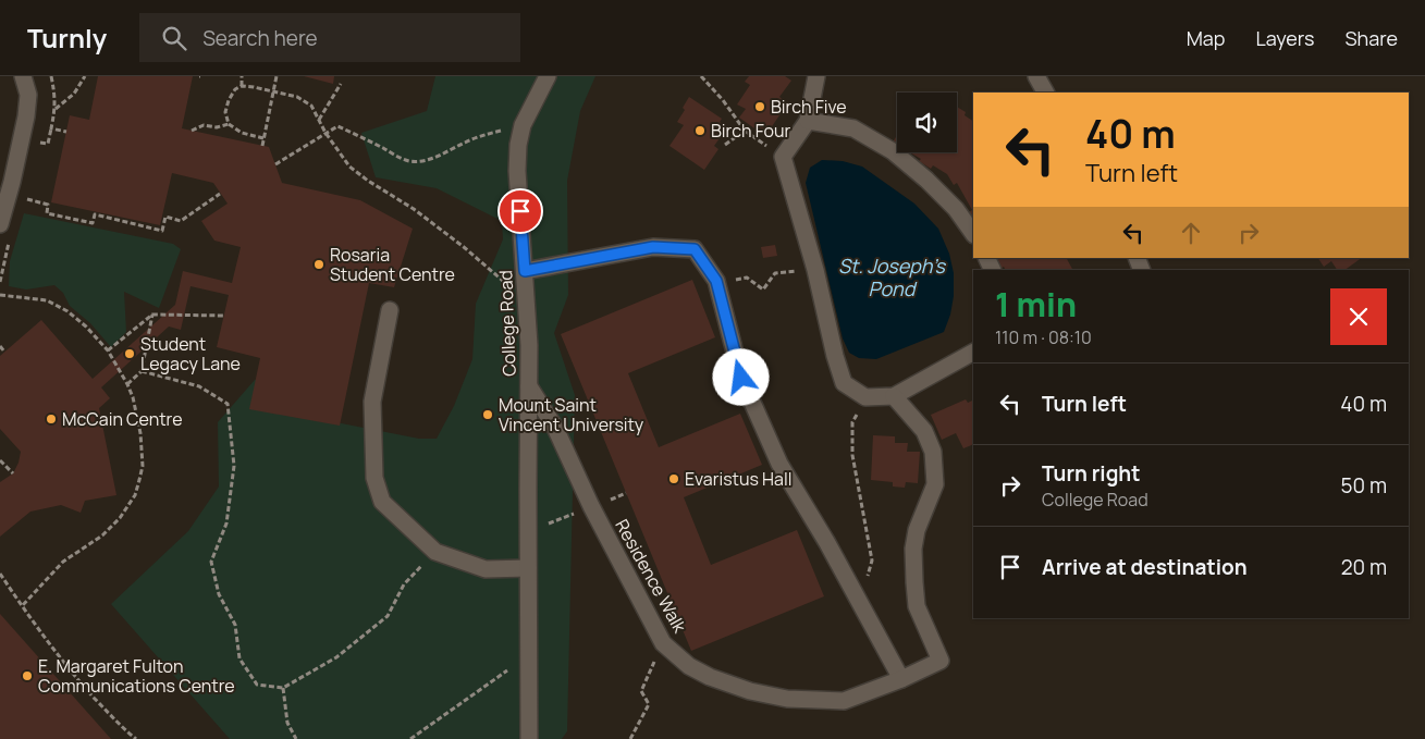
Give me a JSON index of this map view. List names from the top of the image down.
{
  "streets": {
    "street": ["College Road", "Residence Walk"]
  },
  "crossings": [
    ["College Road", "Residence Walk"]
  ],
  "water": ["St. Joseph’s Pond"],
  "places": [
    "Birch Five",
    "Birch Four",
    "Rosaria Student Centre",
    "Student Legacy Lane",
    "Mount Saint Vincent University",
    "McCain Centre",
    "Evaristus Hall",
    "E. Margaret Fulton Communications Centre"
  ],
  "page": {
    "header": "Turnly",
    "search": "Search here",
    "nav": ["Map", "Layers", "Share"],
    "turn": ["40 m", "Turn left"],
    "heading": ["1 min", "110 m · 08:10"],
    "list": [
      {
        "name": "Turn left",
        "value": "40 m"
      },
      {
        "name": "Turn right",
        "note": "College Road",
        "value": "50 m"
      },
      {
        "name": "Arrive at destination",
        "value": "20 m"
      }
    ]
  }
}
